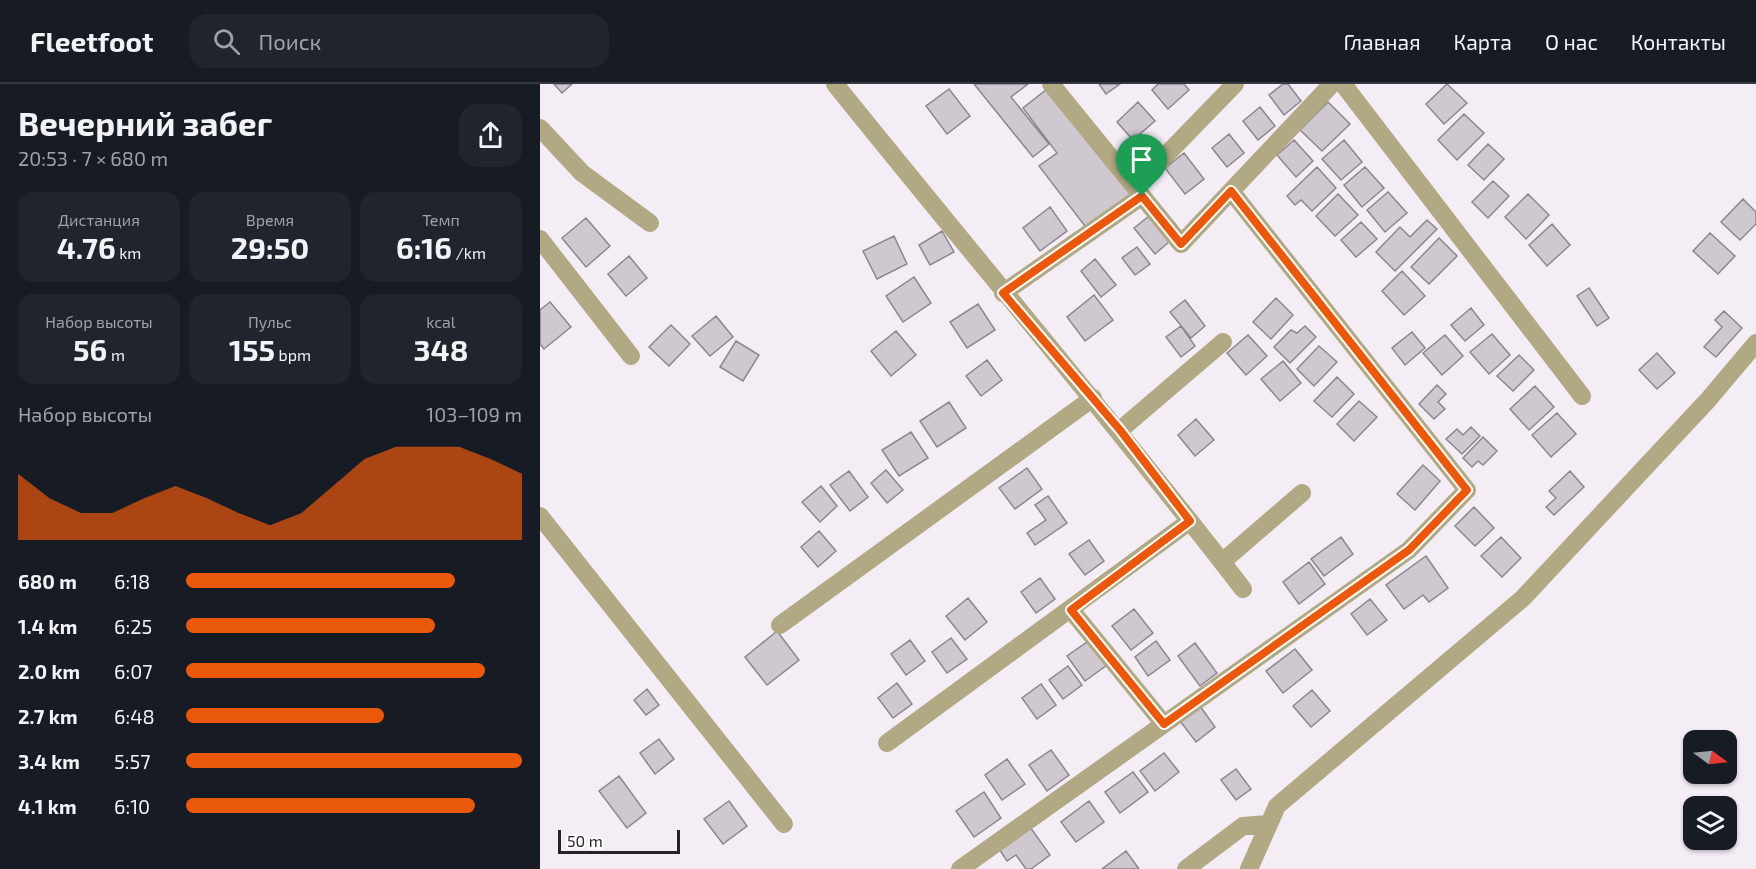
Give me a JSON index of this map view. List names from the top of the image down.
{
  "scale_bar": "50 m",
  "north": "right",
  "page": {
    "header": "Fleetfoot",
    "search": "Поиск",
    "nav": [
      "Главная",
      "Карта",
      "О нас",
      "Контакты"
    ],
    "heading": ["Вечерний забег", "20:53 · 7 × 680 m"],
    "stats": [
      ["Дистанция", "4.76 km"],
      ["Время", "29:50"],
      ["Темп", "6:16 /km"],
      ["Набор высоты", "56 m"],
      ["Пульс", "155 bpm"],
      ["kcal", "348"]
    ],
    "chart": ["Набор высоты", "103–109 m"],
    "list": [
      {
        "name": "680 m",
        "note": "6:18"
      },
      {
        "name": "1.4 km",
        "note": "6:25"
      },
      {
        "name": "2.0 km",
        "note": "6:07"
      },
      {
        "name": "2.7 km",
        "note": "6:48"
      },
      {
        "name": "3.4 km",
        "note": "5:57"
      },
      {
        "name": "4.1 km",
        "note": "6:10"
      }
    ],
    "scale": "50 m"
  }
}
